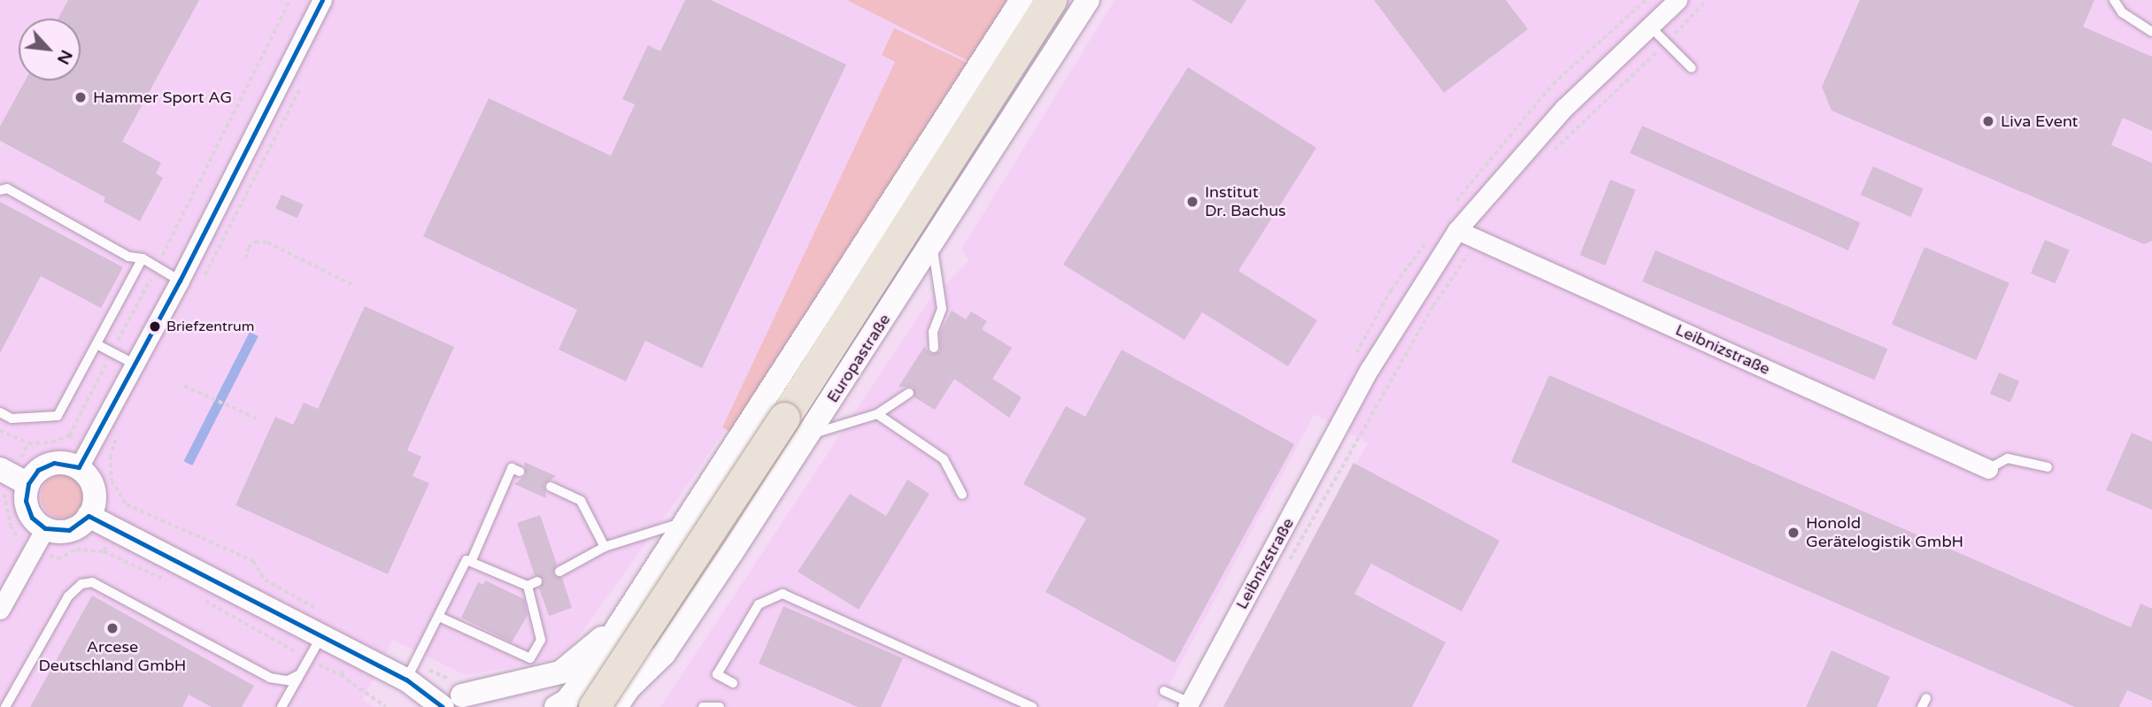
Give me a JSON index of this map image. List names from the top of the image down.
{
  "streets": {
    "highway": ["Europastraße"],
    "street": ["Leibnizstraße"]
  },
  "places": [
    "Hammer Sport AG",
    "Liva Event",
    "Institut Dr. Bachus",
    "Briefzentrum",
    "Honold Gerätelogistik GmbH",
    "Arcese Deutschland GmbH"
  ],
  "north": "bottom right"
}
